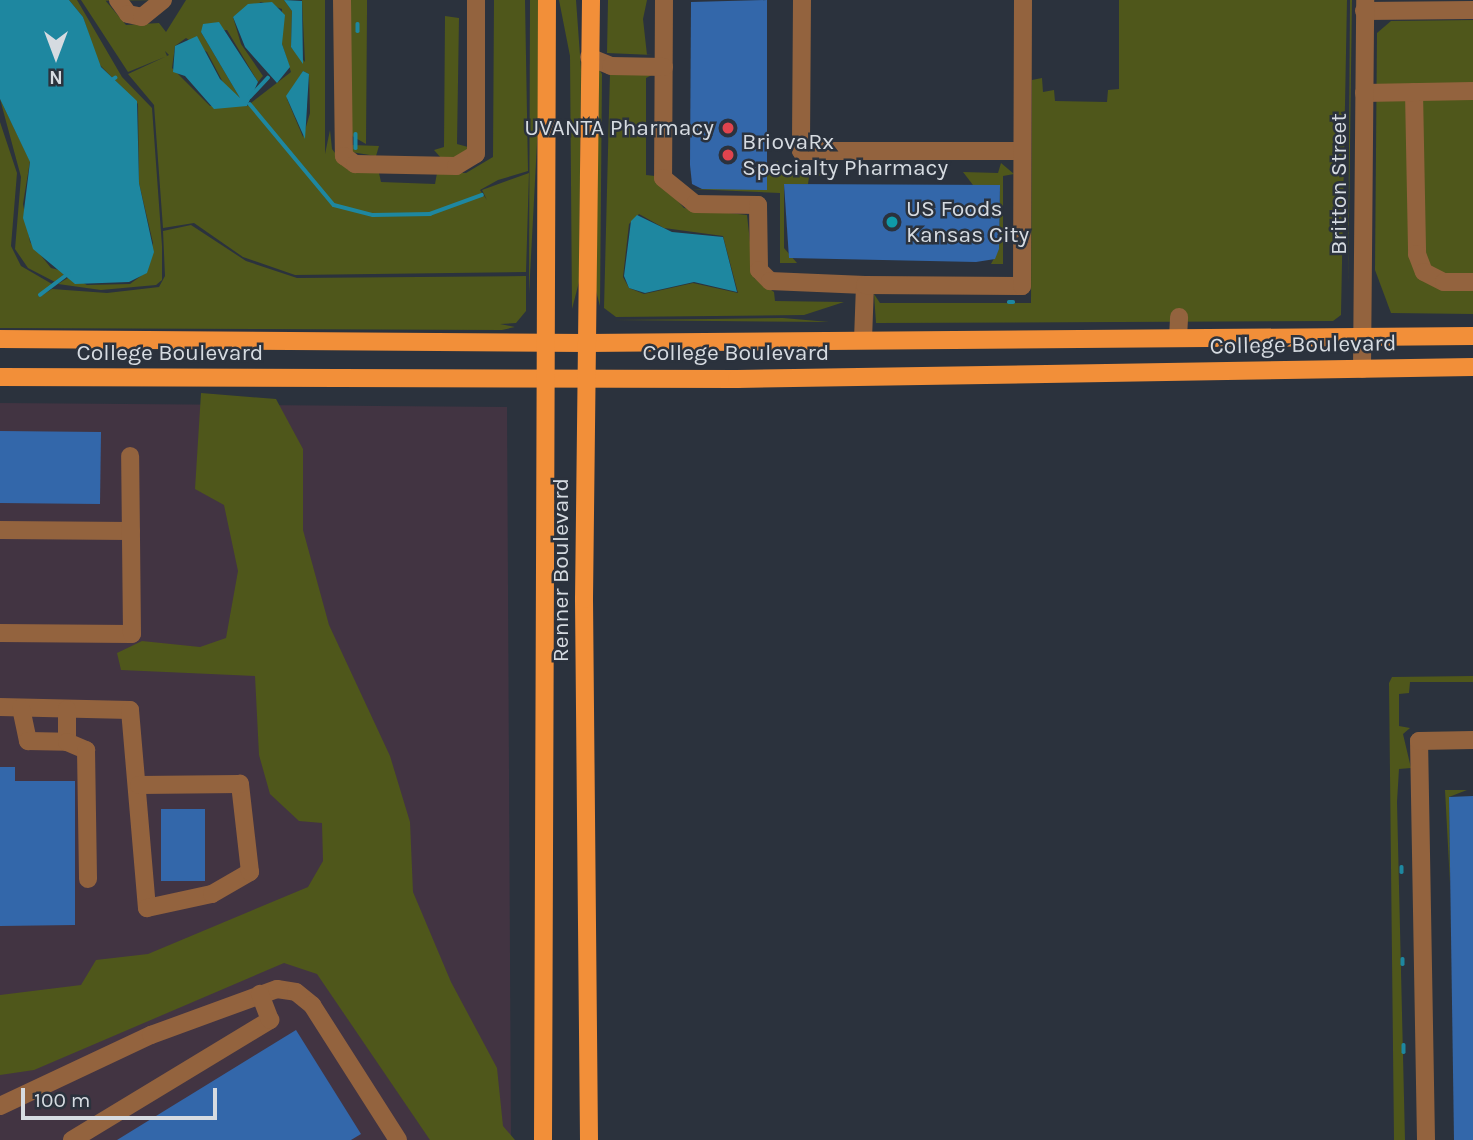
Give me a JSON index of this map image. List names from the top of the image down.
{
  "streets": {
    "main road": ["College Boulevard", "Renner Boulevard"],
    "street": ["Britton Street"]
  },
  "crossings": [
    ["Britton Street", "College Boulevard"],
    ["College Boulevard", "Renner Boulevard"]
  ],
  "places": ["UVANTA Pharmacy", "BriovaRx Specialty Pharmacy", "US Foods Kansas City"],
  "scale_bar": "100 m",
  "north": "bottom"
}
